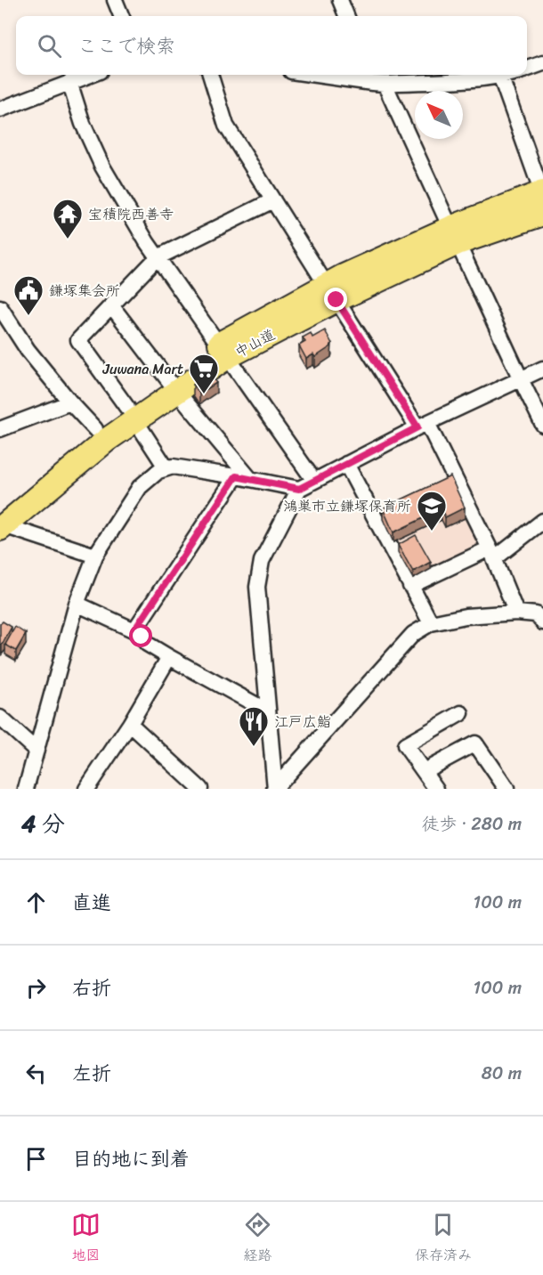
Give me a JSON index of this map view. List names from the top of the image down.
{
  "streets": {
    "highway": ["中山道"]
  },
  "places": {
    "temple": ["宝積院西善寺"],
    "public building": ["鎌塚集会所"],
    "supermarket": ["Juwana Mart"],
    "school or university": ["鴻巣市立鎌塚保育所"],
    "restaurant": ["江戸広鮨"]
  },
  "north": "top left",
  "page": {
    "search": "ここで検索",
    "heading": ["4 分", "徒歩 · 280 m"],
    "list": [
      ["直進", "100 m"],
      ["右折", "100 m"],
      ["左折", "80 m"],
      "目的地に到着"
    ],
    "nav": ["地図", "経路", "保存済み"]
  }
}
